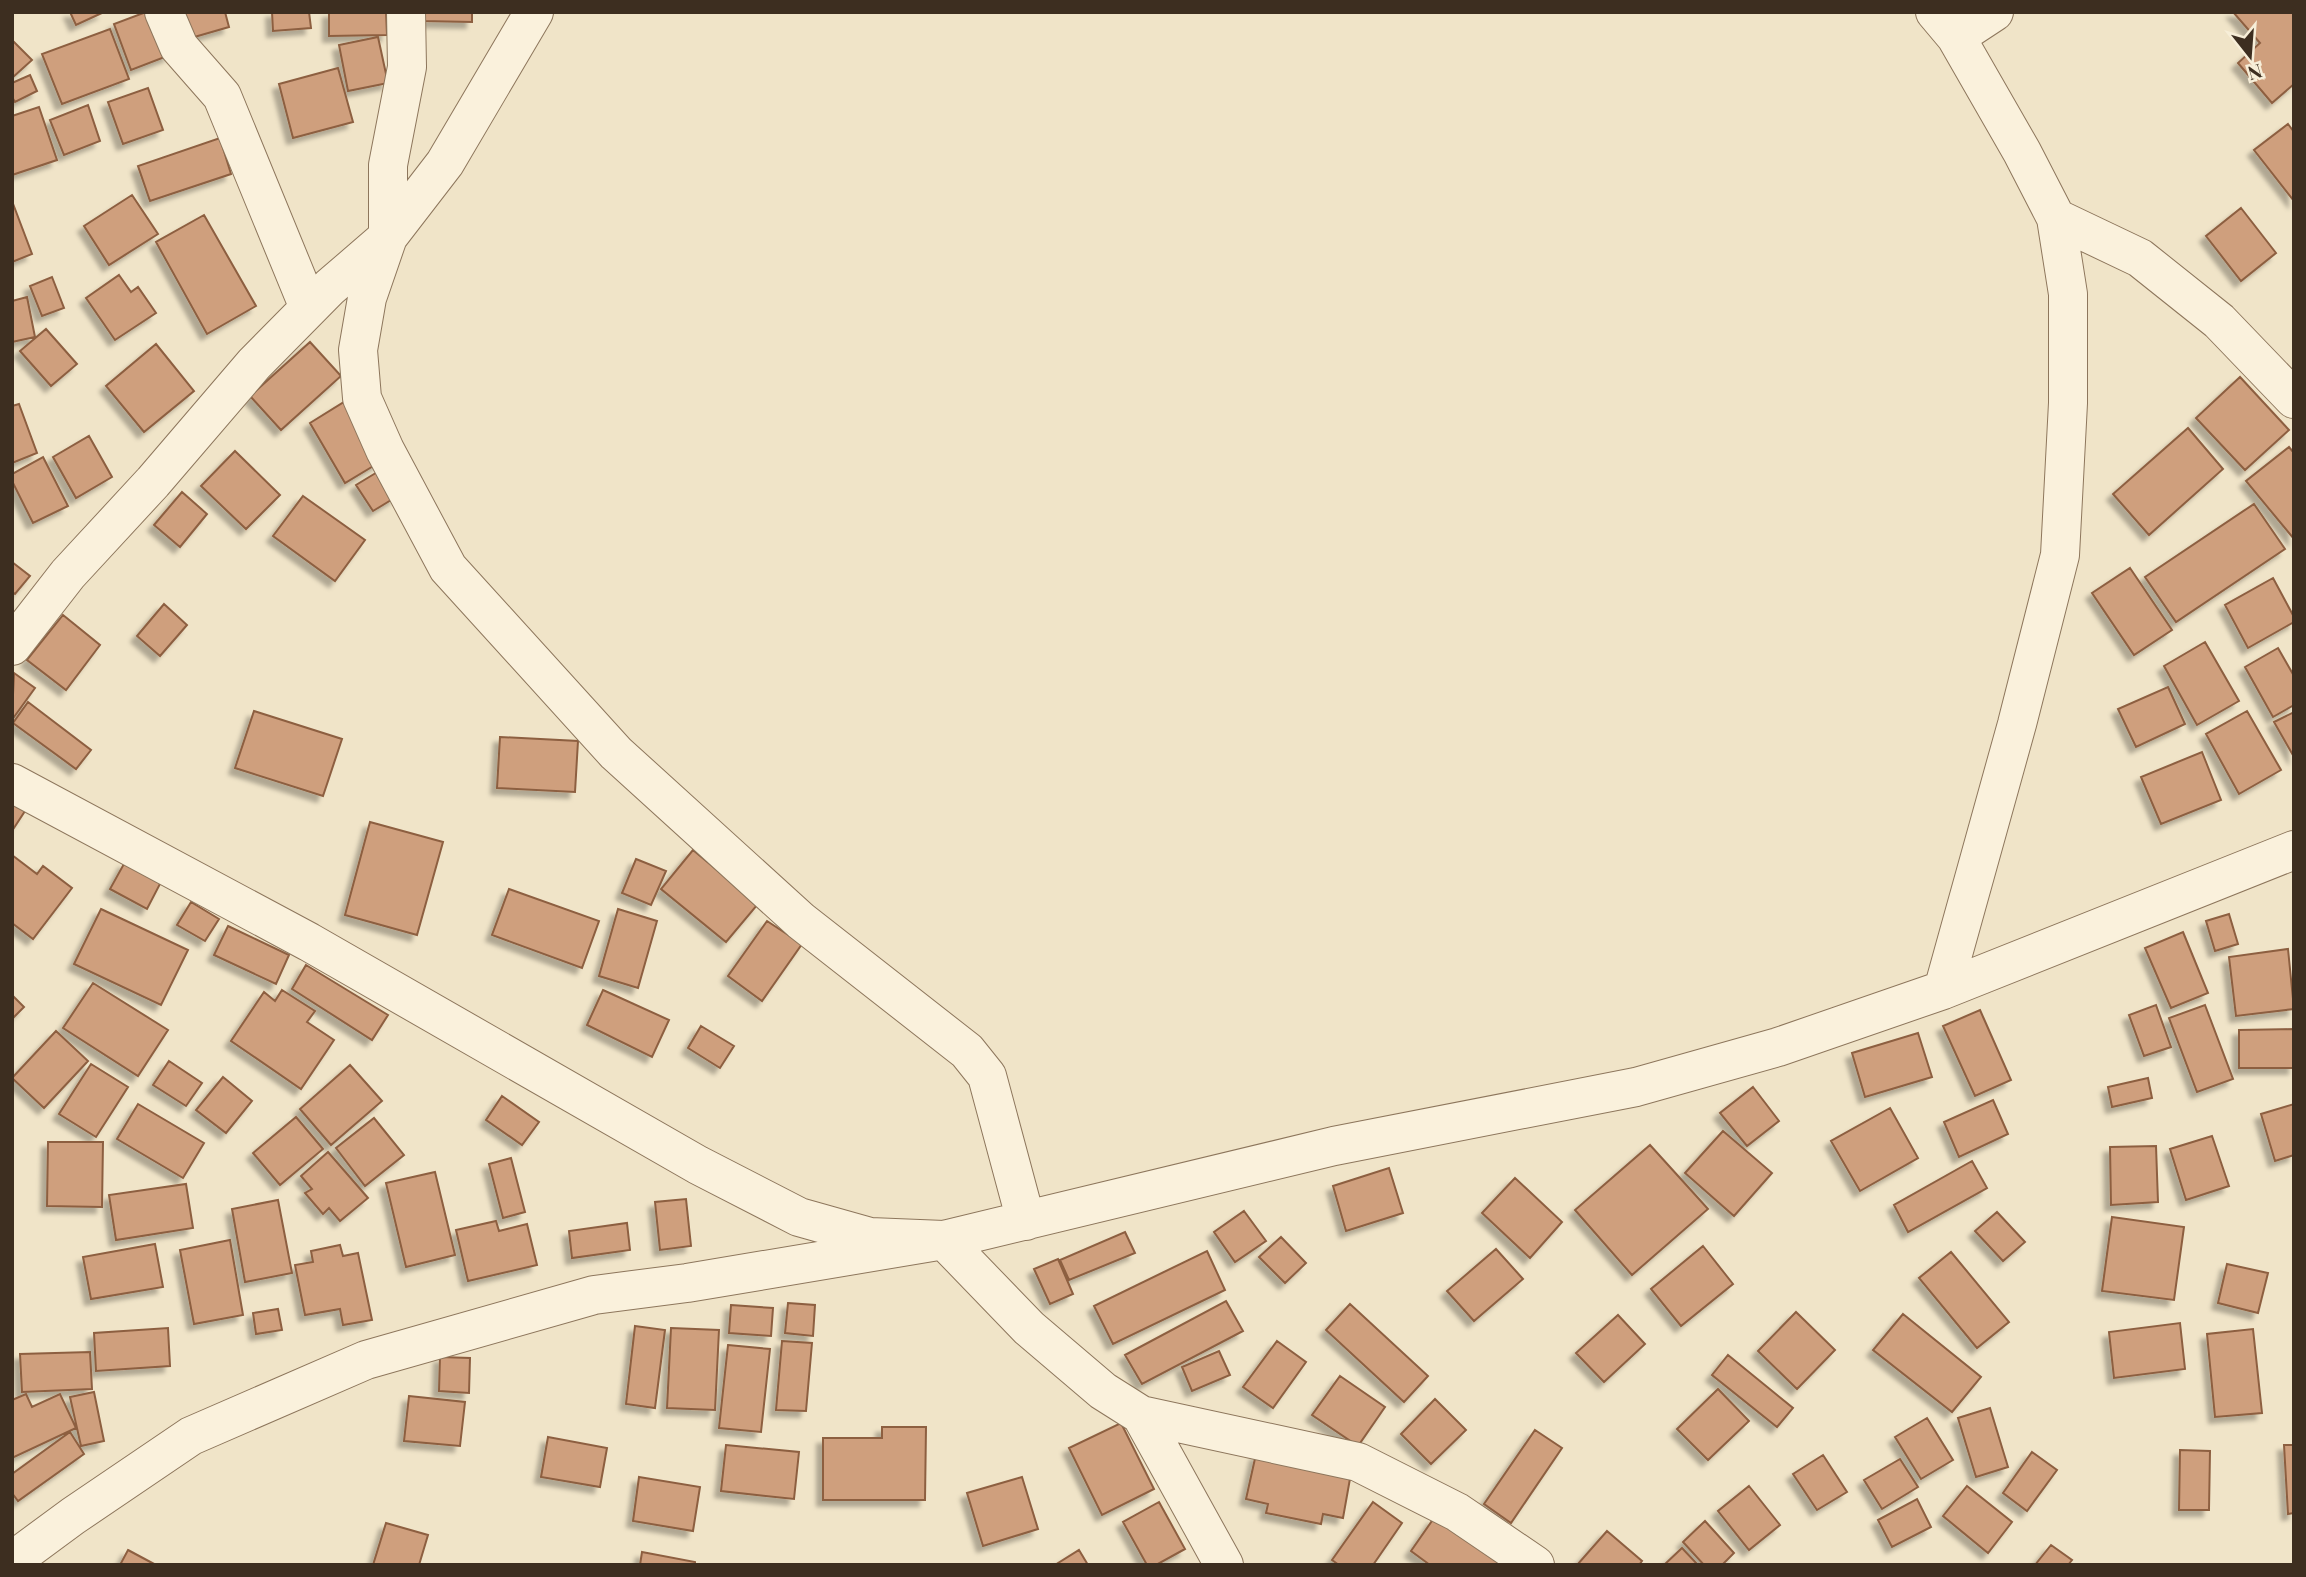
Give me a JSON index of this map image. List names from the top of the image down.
{
  "north": "bottom"
}
